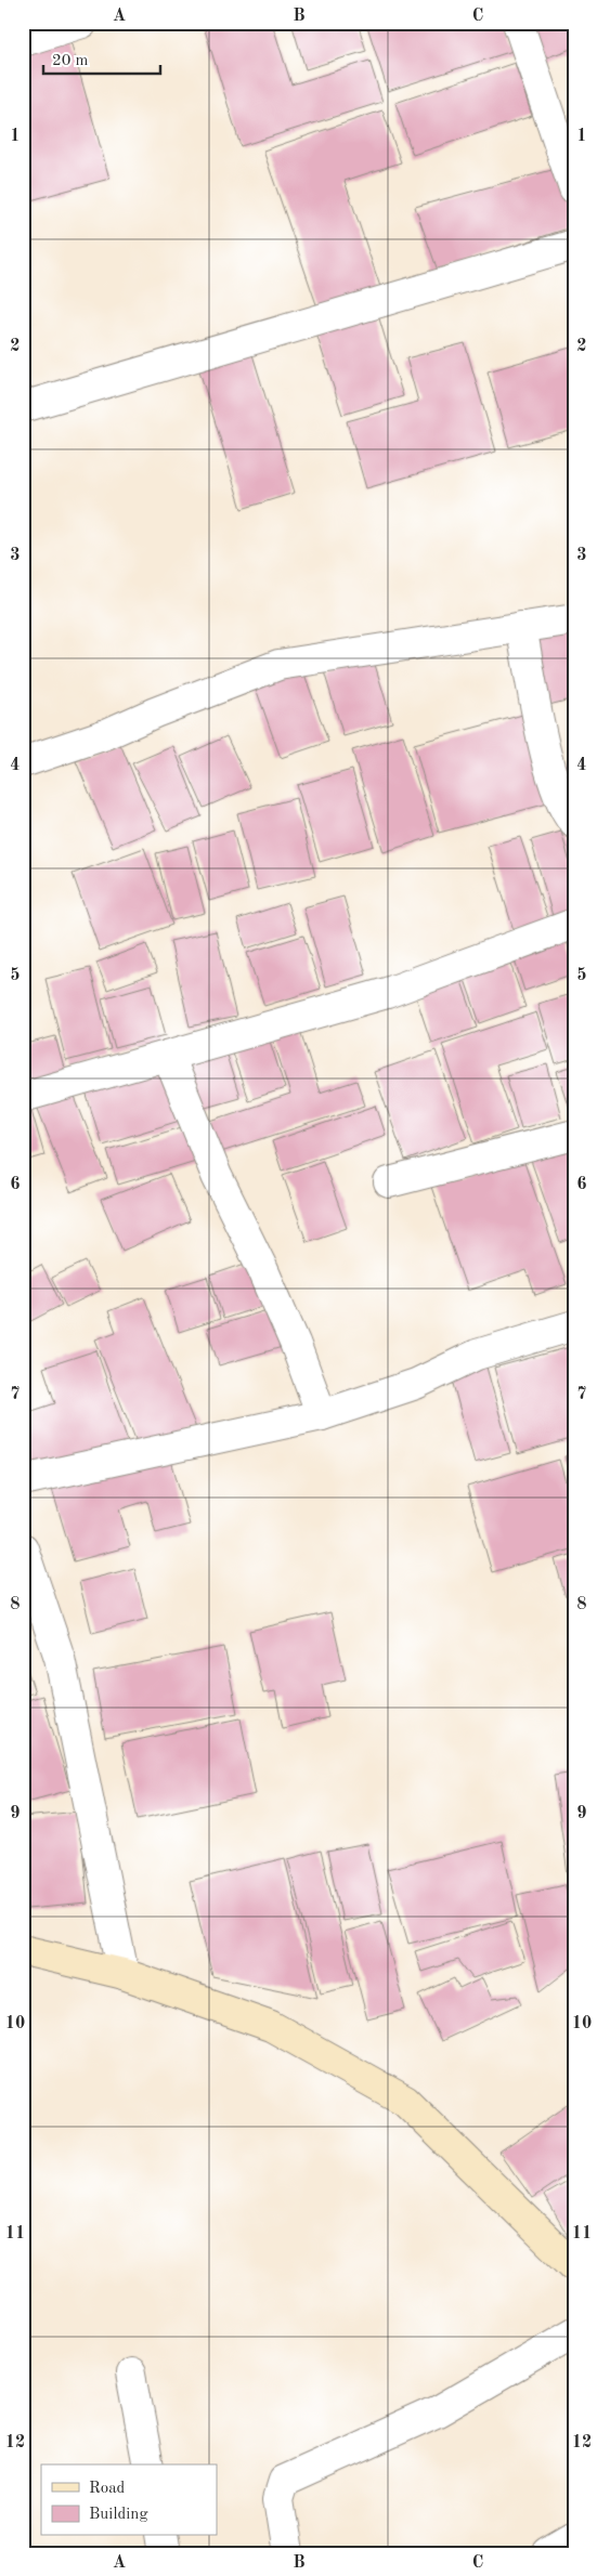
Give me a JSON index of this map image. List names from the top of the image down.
{
  "legend": ["Road", "Building"],
  "scale_bar": "20 m",
  "grid": {
    "columns": ["A", "B", "C"],
    "rows": [
      "1",
      "2",
      "3",
      "4",
      "5",
      "6",
      "7",
      "8",
      "9",
      "10",
      "11",
      "12"
    ]
  }
}
